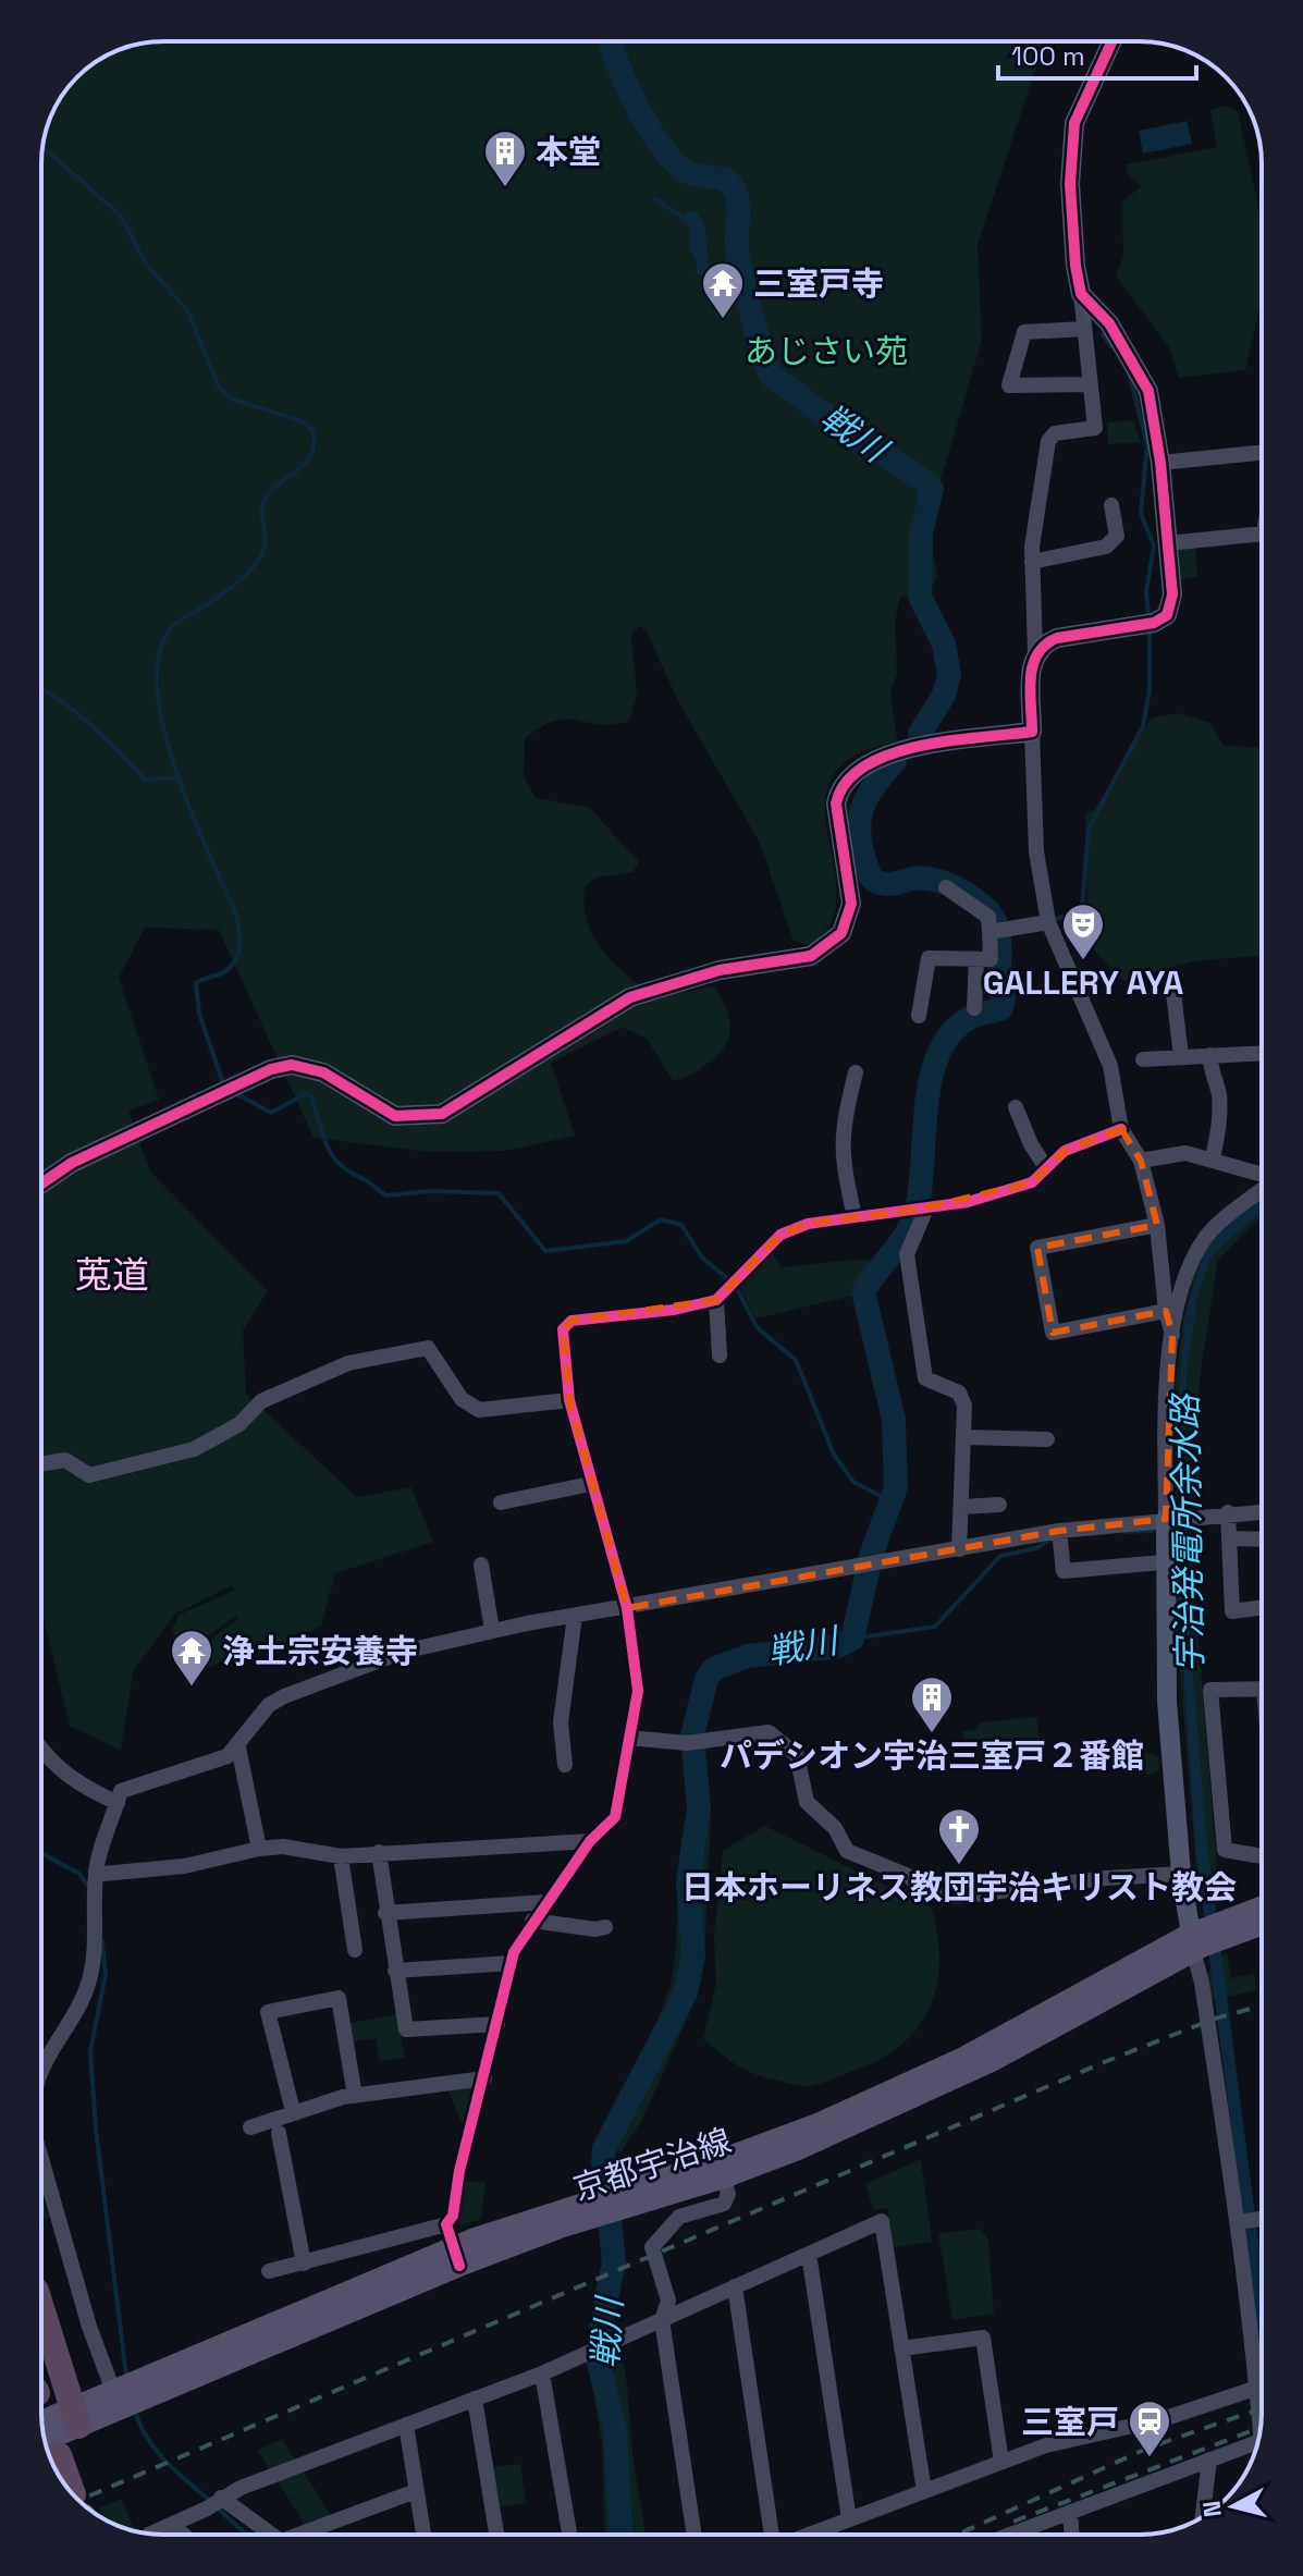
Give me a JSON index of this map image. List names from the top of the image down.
{
  "streets": {
    "main road": ["京都宇治線"]
  },
  "districts": ["莵道"],
  "water": ["戦川", "宇治発電所余水路"],
  "parks": ["あじさい苑"],
  "places": {
    "building": ["本堂", "パデシオン宇治三室戸２番館"],
    "temple": ["三室戸寺", "浄土宗安養寺"],
    "theatre": ["GALLERY AYA"],
    "church": ["日本ホーリネス教団宇治キリスト教会"],
    "station": ["三室戸"]
  },
  "scale_bar": "100 m",
  "north": "left"
}
